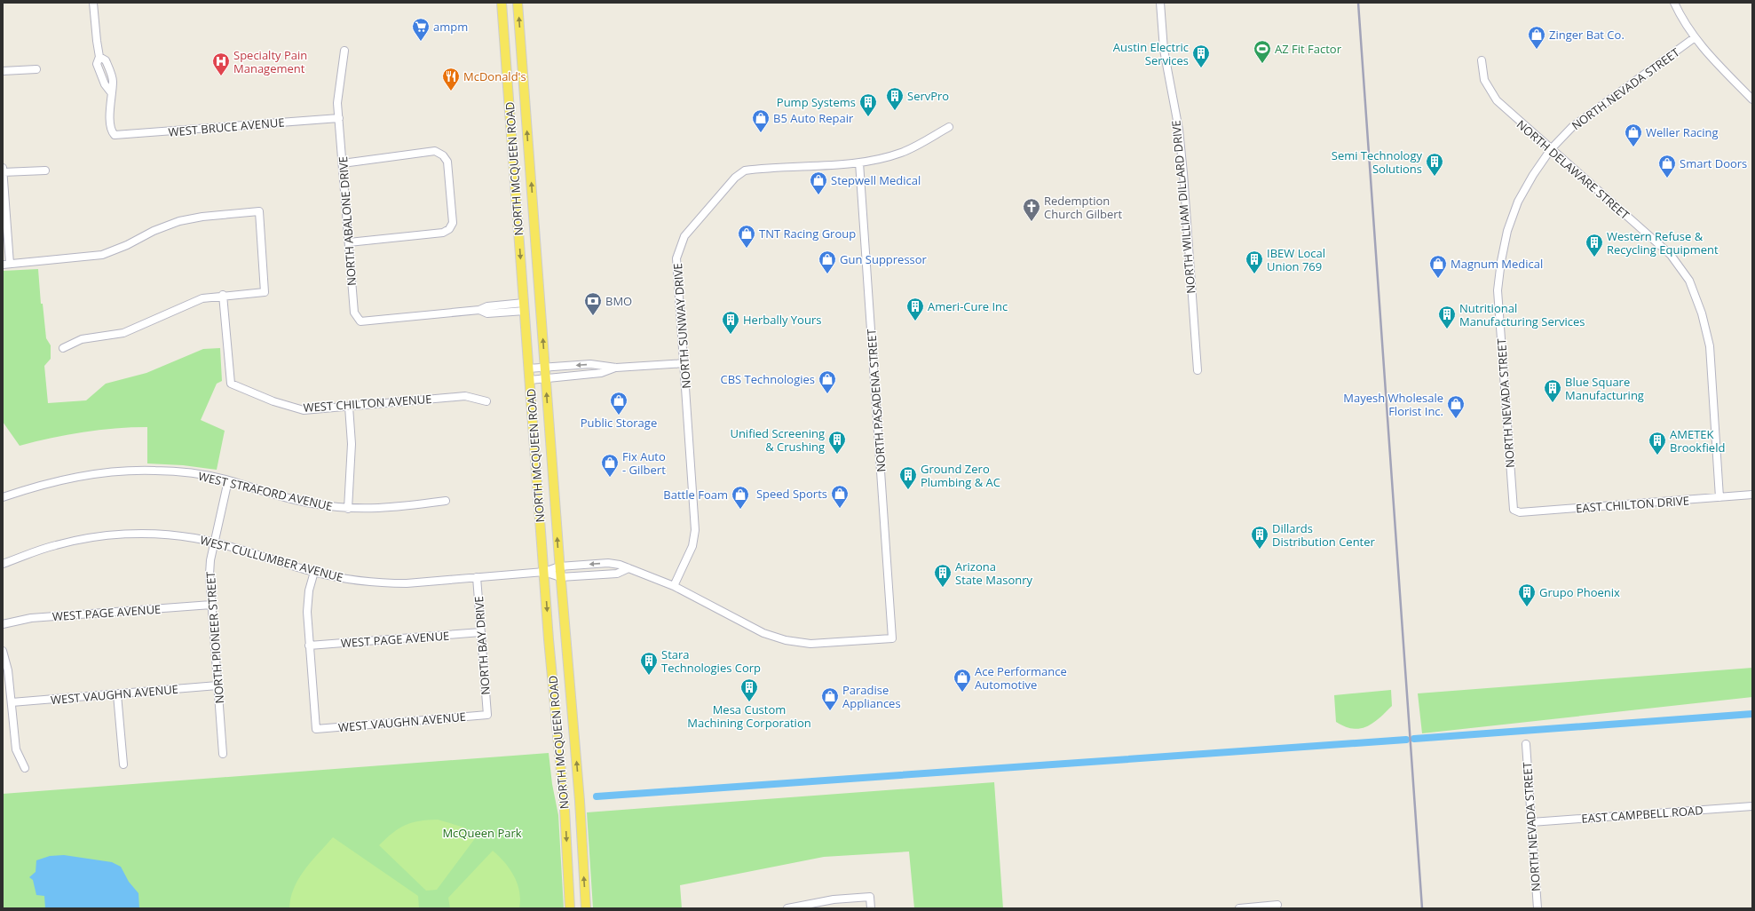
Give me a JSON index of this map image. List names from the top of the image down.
{
  "streets": {
    "main road": ["NORTH MCQUEEN ROAD"],
    "street": [
      "NORTH NEVADA STREET",
      "WEST BRUCE AVENUE",
      "NORTH DELAWARE STREET",
      "NORTH WILLIAM DILLARD DRIVE",
      "NORTH ABALONE DRIVE",
      "NORTH SUNWAY DRIVE",
      "NORTH PASADENA STREET",
      "WEST CHILTON AVENUE",
      "WEST STRAFORD AVENUE",
      "EAST CHILTON DRIVE",
      "WEST CULLUMBER AVENUE",
      "WEST PAGE AVENUE",
      "NORTH PIONEER STREET",
      "NORTH BAY DRIVE",
      "WEST VAUGHN AVENUE",
      "EAST CAMPBELL ROAD"
    ]
  },
  "crossings": [
    ["NORTH NEVADA STREET", "NORTH DELAWARE STREET"],
    ["NORTH NEVADA STREET", "EAST CHILTON DRIVE"],
    ["NORTH NEVADA STREET", "EAST CAMPBELL ROAD"],
    ["WEST BRUCE AVENUE", "NORTH ABALONE DRIVE"],
    ["NORTH MCQUEEN ROAD", "WEST CULLUMBER AVENUE"],
    ["NORTH DELAWARE STREET", "EAST CHILTON DRIVE"],
    ["NORTH SUNWAY DRIVE", "NORTH PASADENA STREET"],
    ["WEST STRAFORD AVENUE", "NORTH PIONEER STREET"],
    ["WEST CULLUMBER AVENUE", "NORTH PIONEER STREET"],
    ["WEST CULLUMBER AVENUE", "NORTH BAY DRIVE"],
    ["WEST PAGE AVENUE", "NORTH PIONEER STREET"],
    ["WEST PAGE AVENUE", "NORTH BAY DRIVE"],
    ["WEST PAGE AVENUE", "WEST VAUGHN AVENUE"],
    ["NORTH PIONEER STREET", "WEST VAUGHN AVENUE"],
    ["NORTH BAY DRIVE", "WEST VAUGHN AVENUE"]
  ],
  "parks": ["McQueen Park"],
  "places": {
    "supermarket": ["ampm"],
    "shop": [
      "Zinger Bat Co.",
      "B5 Auto Repair",
      "Weller Racing",
      "Smart Doors",
      "Stepwell Medical",
      "TNT Racing Group",
      "Gun Suppressor",
      "Magnum Medical",
      "CBS Technologies",
      "Public Storage",
      "Mayesh Wholesale Florist Inc.",
      "Fix Auto - Gilbert",
      "Speed Sports",
      "Battle Foam",
      "Ace Performance Automotive",
      "Paradise Appliances"
    ],
    "sports": ["AZ Fit Factor"],
    "building": [
      "Austin Electric Services",
      "ServPro",
      "Pump Systems",
      "Semi Technology Solutions",
      "Western Refuse & Recycling Equipment",
      "IBEW Local Union 769",
      "Ameri-Cure Inc",
      "Nutritional Manufacturing Services",
      "Herbally Yours",
      "Blue Square Manufacturing",
      "Unified Screening & Crushing",
      "AMETEK Brookfield",
      "Ground Zero Plumbing & AC",
      "Dillards Distribution Center",
      "Arizona State Masonry",
      "Grupo Phoenix",
      "Stara Technologies Corp",
      "Mesa Custom Machining Corporation"
    ],
    "hospital": ["Specialty Pain Management"],
    "restaurant": ["McDonald's"],
    "church": ["Redemption Church Gilbert"],
    "bank": ["BMO"]
  }
}
